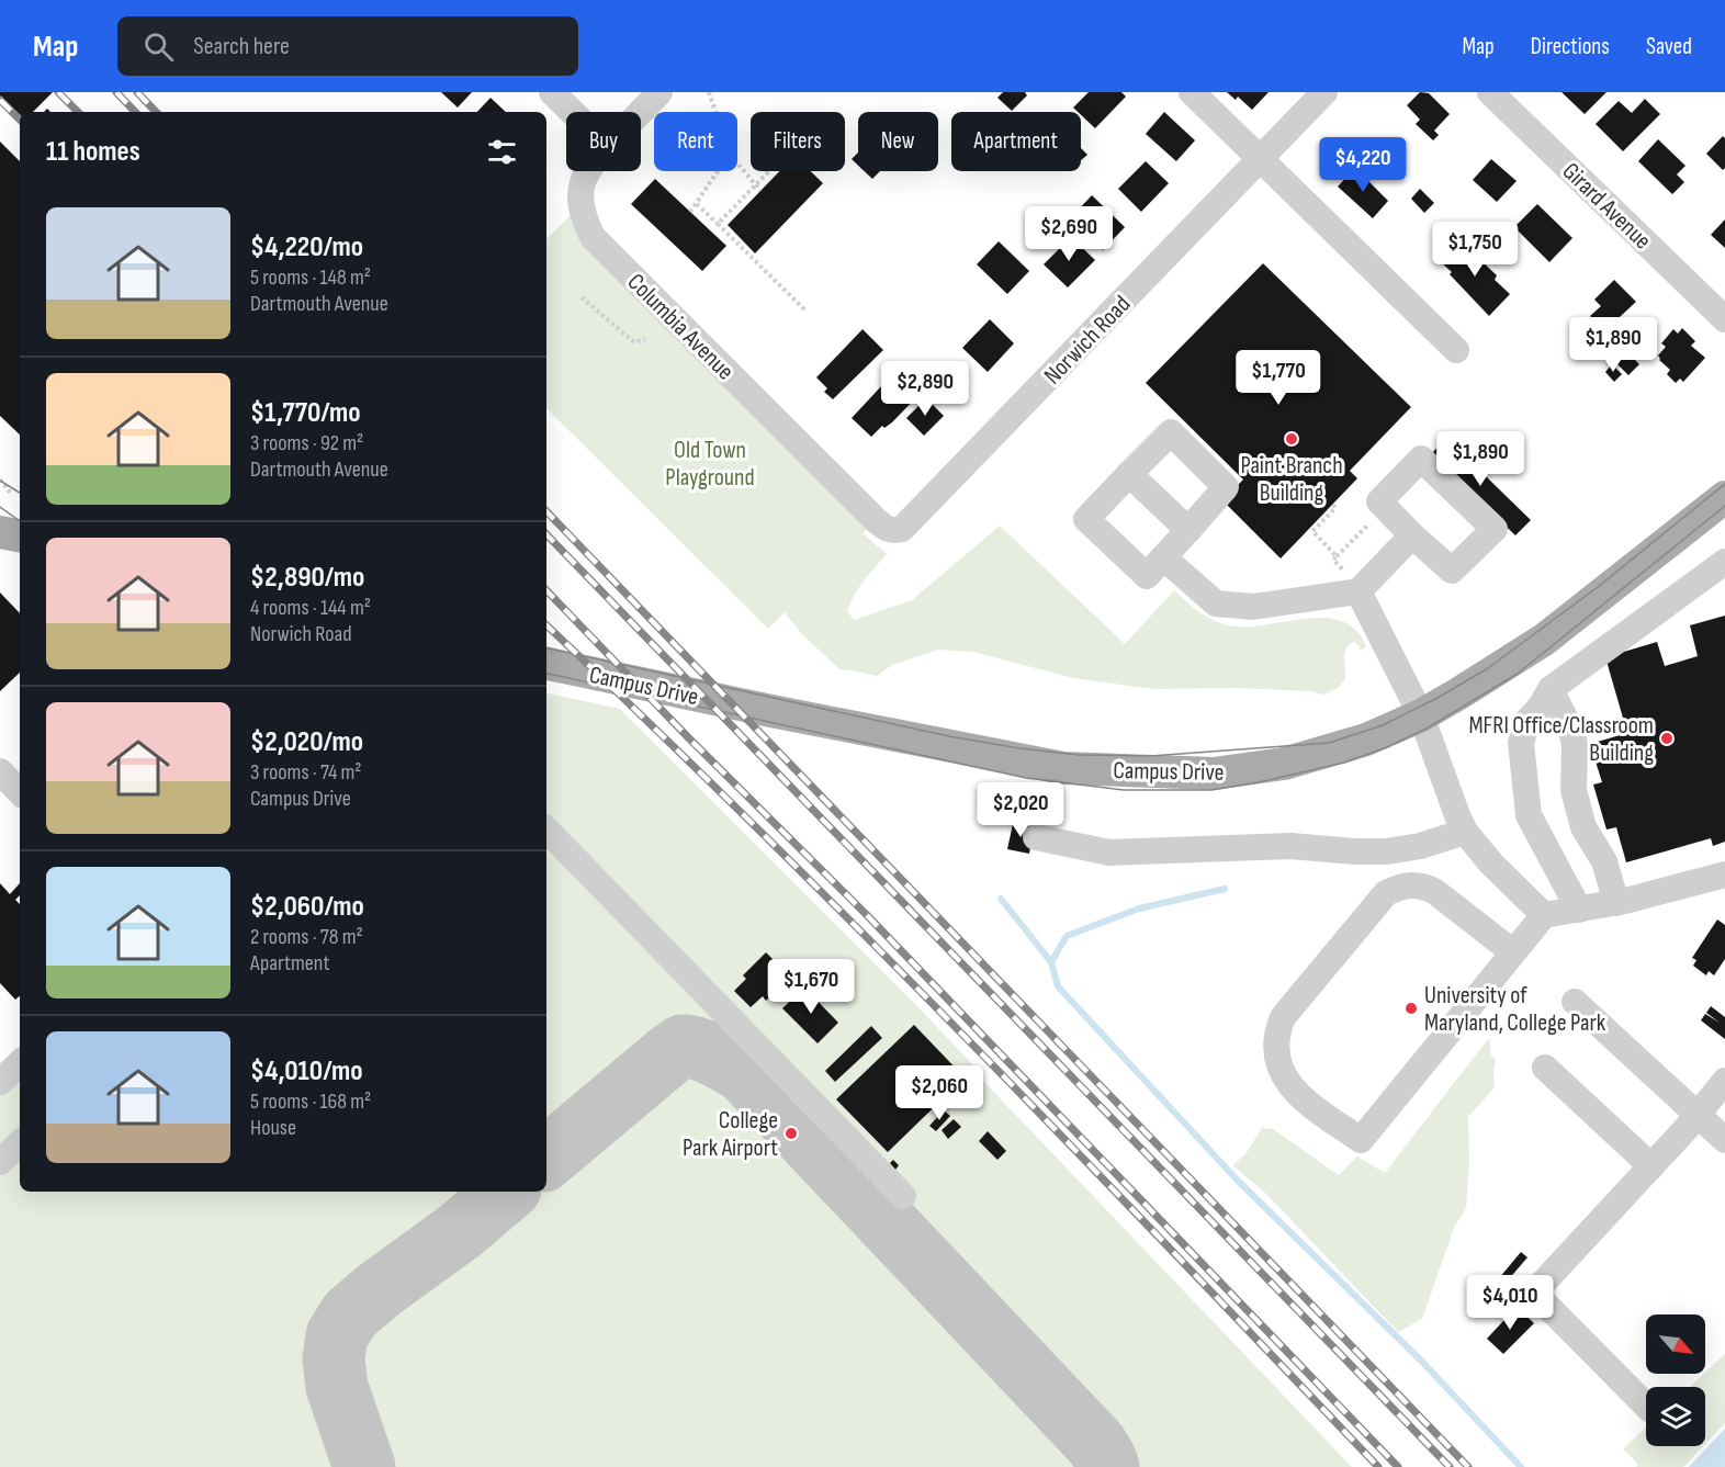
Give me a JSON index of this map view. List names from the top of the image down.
{
  "streets": {
    "main road": ["Campus Drive"],
    "street": ["Girard Avenue", "Columbia Avenue", "Norwich Road"]
  },
  "crossings": [
    ["Columbia Avenue", "Norwich Road"]
  ],
  "parks": ["Old Town Playground"],
  "places": [
    "Paint Branch Building",
    "MFRI Office/Classroom Building",
    "University of Maryland, College Park",
    "College Park Airport"
  ],
  "north": "bottom right",
  "page": {
    "header": "Map",
    "search": "Search here",
    "nav": ["Map", "Directions", "Saved"],
    "chip": [
      "Buy",
      "Rent",
      "Filters",
      "New",
      "Apartment"
    ],
    "heading": "11 homes",
    "price": [
      "$4,220",
      "$2,690",
      "$1,750",
      "$1,890",
      "$1,770",
      "$2,890",
      "$1,890",
      "$2,020",
      "$1,670",
      "$2,060",
      "$4,010"
    ],
    "list": [
      {
        "name": "$4,220/mo",
        "note": "5 rooms · 148 m² · Dartmouth Avenue"
      },
      {
        "name": "$1,770/mo",
        "note": "3 rooms · 92 m² · Dartmouth Avenue"
      },
      {
        "name": "$2,890/mo",
        "note": "4 rooms · 144 m² · Norwich Road"
      },
      {
        "name": "$2,020/mo",
        "note": "3 rooms · 74 m² · Campus Drive"
      },
      {
        "name": "$2,060/mo",
        "note": "2 rooms · 78 m² · Apartment"
      },
      {
        "name": "$4,010/mo",
        "note": "5 rooms · 168 m² · House"
      }
    ]
  }
}
